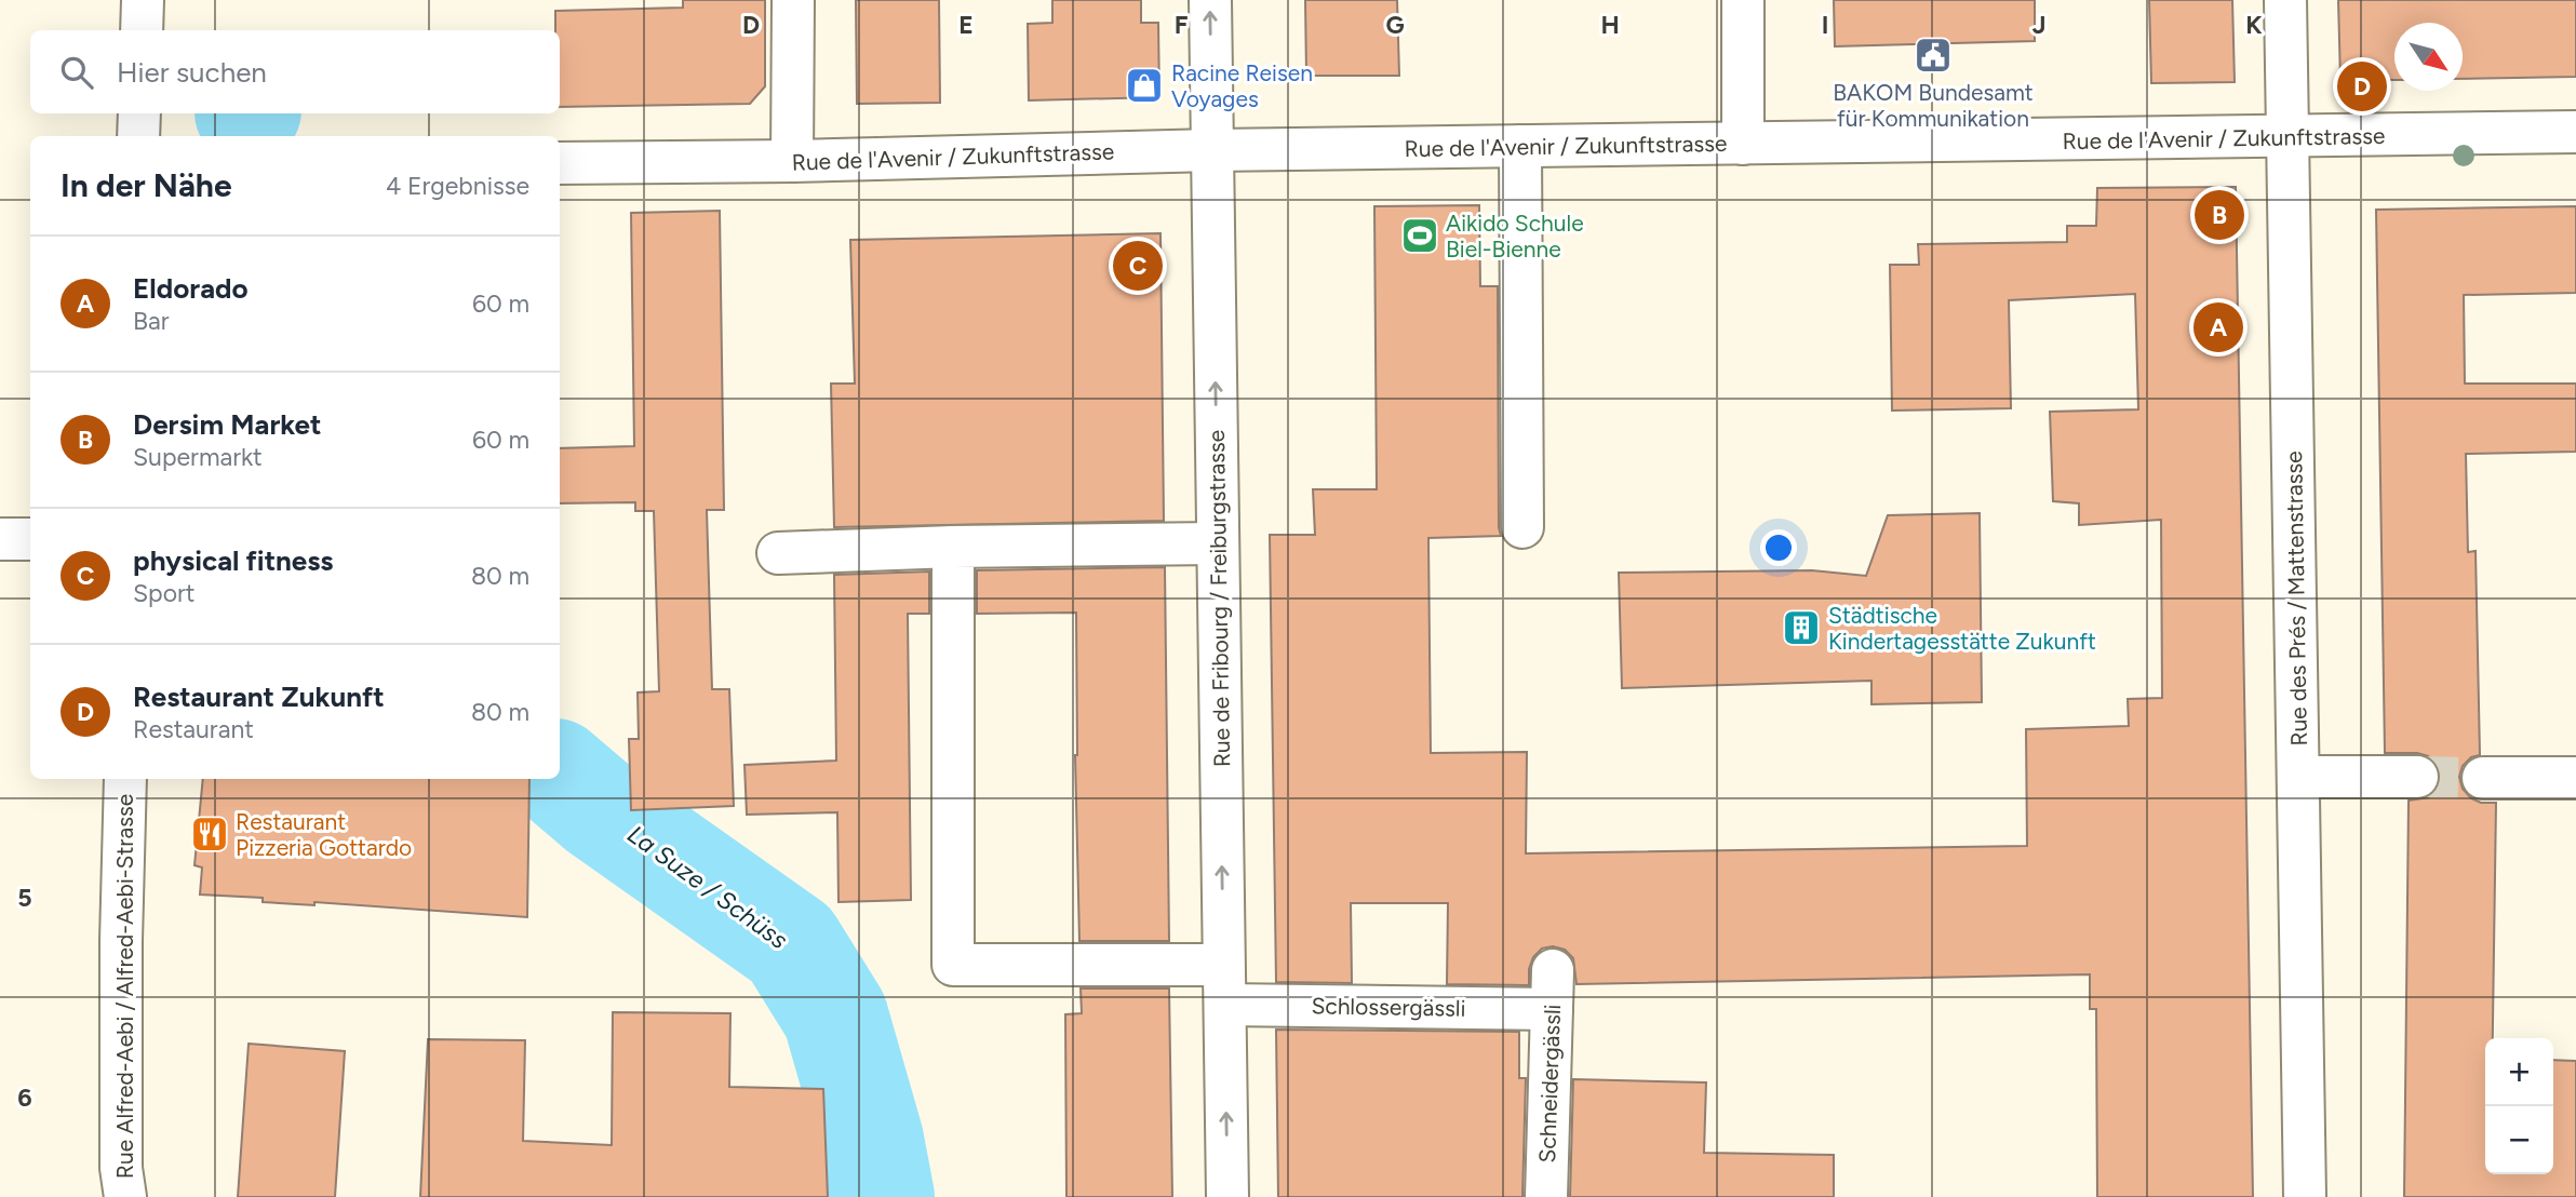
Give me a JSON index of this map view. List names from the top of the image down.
{
  "streets": {
    "street": [
      "Rue de l'Avenir / Zukunftstrasse",
      "Rue de Fribourg / Freiburgstrasse",
      "Rue des Prés / Mattenstrasse",
      "Rue Alfred-Aebi / Alfred-Aebi-Strasse",
      "Schlossergässli",
      "Schneidergässli"
    ]
  },
  "crossings": [
    ["Rue de l'Avenir / Zukunftstrasse", "Rue de Fribourg / Freiburgstrasse"],
    ["Rue de l'Avenir / Zukunftstrasse", "Rue des Prés / Mattenstrasse"],
    ["Rue de Fribourg / Freiburgstrasse", "Schlossergässli"],
    ["Schlossergässli", "Schneidergässli"]
  ],
  "water": ["La Suze / Schüss"],
  "places": {
    "public building": ["BAKOM Bundesamt für Kommunikation"],
    "shop": ["Racine Reisen Voyages"],
    "sports": ["Aikido Schule Biel-Bienne"],
    "building": ["Städtische Kindertagesstätte Zukunft"],
    "restaurant": ["Restaurant Pizzeria Gottardo"]
  },
  "north": "bottom right",
  "page": {
    "search": "Hier suchen",
    "pins": [
      "D",
      "B",
      "C",
      "A"
    ],
    "heading": ["In der Nähe", "4 Ergebnisse"],
    "list": [
      {
        "mark": "A",
        "name": "Eldorado",
        "note": "Bar",
        "value": "60 m"
      },
      {
        "mark": "B",
        "name": "Dersim Market",
        "note": "Supermarkt",
        "value": "60 m"
      },
      {
        "mark": "C",
        "name": "physical fitness",
        "note": "Sport",
        "value": "80 m"
      },
      {
        "mark": "D",
        "name": "Restaurant Zukunft",
        "note": "Restaurant",
        "value": "80 m"
      }
    ],
    "map_buttons": ["+", "−"]
  },
  "grid": {
    "columns": [
      "D",
      "E",
      "F",
      "G",
      "H",
      "I",
      "J",
      "K"
    ],
    "rows": ["5", "6"]
  }
}
